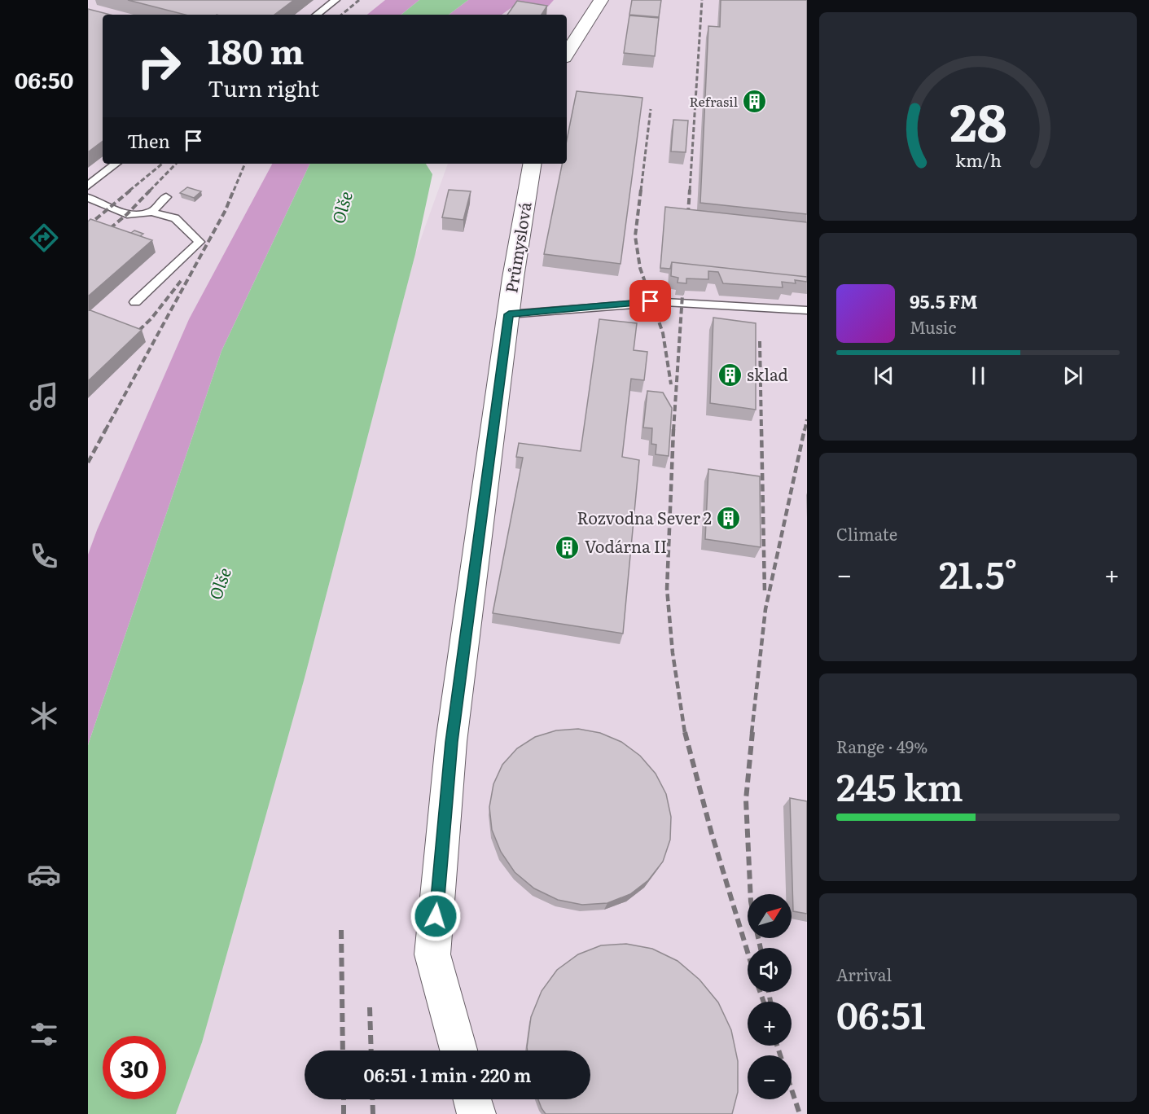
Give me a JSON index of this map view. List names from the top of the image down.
{
  "streets": {
    "street": ["Průmyslová"]
  },
  "water": ["Olše"],
  "places": {
    "building": [
      "Refrasil",
      "sklad",
      "Rozvodna Sever 2",
      "Vodárna II"
    ]
  },
  "north": "top right",
  "page": {
    "tabs": "06:50",
    "turn": ["180 m", "Turn right"],
    "then": "Then",
    "song": ["95.5 FM", "Music"],
    "tile": [
      "Climate",
      ["Range · 49%", "245 km"],
      ["Arrival", "06:51"]
    ],
    "heat": ["−", "21.5°", "+"],
    "map_buttons": ["+", "−"],
    "limit": "30",
    "trip": "06:51 · 1 min · 220 m",
    "gauge": ["28", "km/h"]
  }
}
